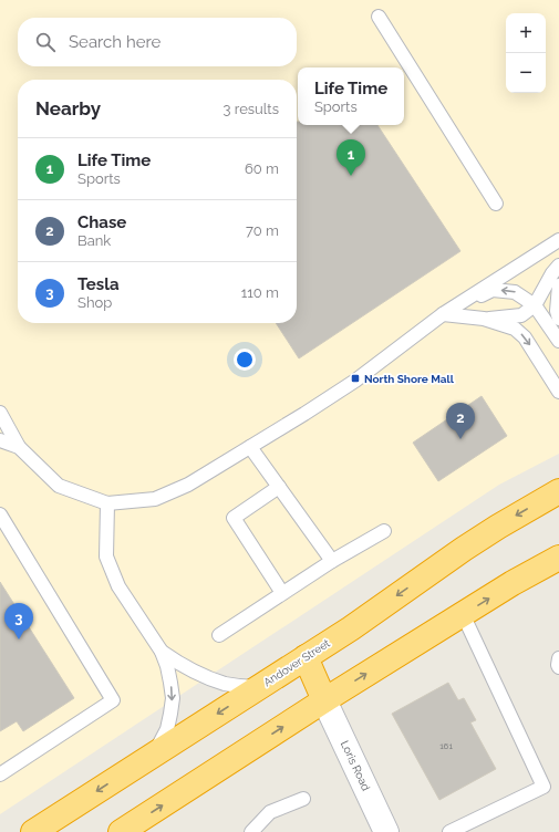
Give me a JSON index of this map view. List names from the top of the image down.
{
  "streets": {
    "highway": ["Andover Street"],
    "street": ["Loris Road"]
  },
  "places": {
    "transit": ["North Shore Mall"]
  },
  "house_numbers": ["161"],
  "page": {
    "map_buttons": ["+", "−"],
    "search": "Search here",
    "popup": ["Life Time", "Sports"],
    "heading": ["Nearby", "3 results"],
    "list": [
      {
        "mark": "1",
        "name": "Life Time",
        "note": "Sports",
        "value": "60 m"
      },
      {
        "mark": "2",
        "name": "Chase",
        "note": "Bank",
        "value": "70 m"
      },
      {
        "mark": "3",
        "name": "Tesla",
        "note": "Shop",
        "value": "110 m"
      }
    ],
    "pins": ["1", "2", "3"]
  }
}
